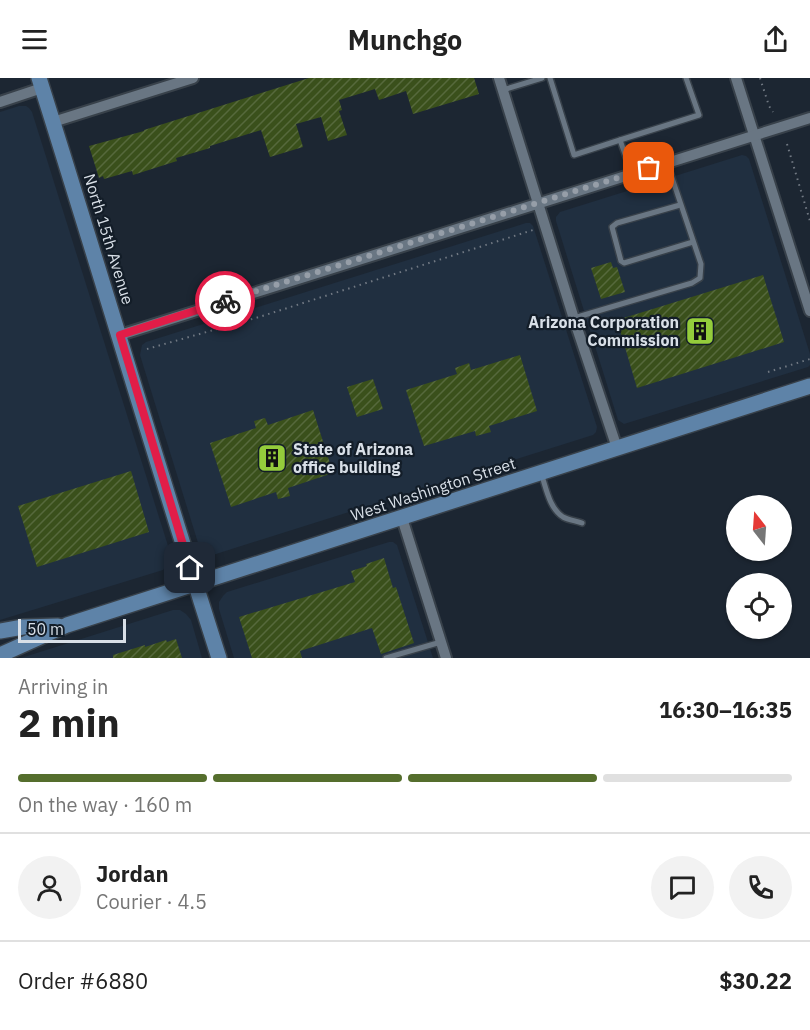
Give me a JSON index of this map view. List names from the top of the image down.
{
  "streets": {
    "main road": ["North 15th Avenue", "West Washington Street"]
  },
  "crossings": [
    ["North 15th Avenue", "West Washington Street"]
  ],
  "places": {
    "building": ["Arizona Corporation Commission", "State of Arizona office building"]
  },
  "scale_bar": "50 m",
  "north": "top",
  "page": {
    "header": "Munchgo",
    "scale": "50 m",
    "heading": ["2 min", "Arriving in", "16:30–16:35"],
    "panel": [
      "Jordan",
      "Courier · 4.5",
      "Order #6880",
      "$30.22"
    ],
    "bar": "On the way · 160 m"
  }
}
